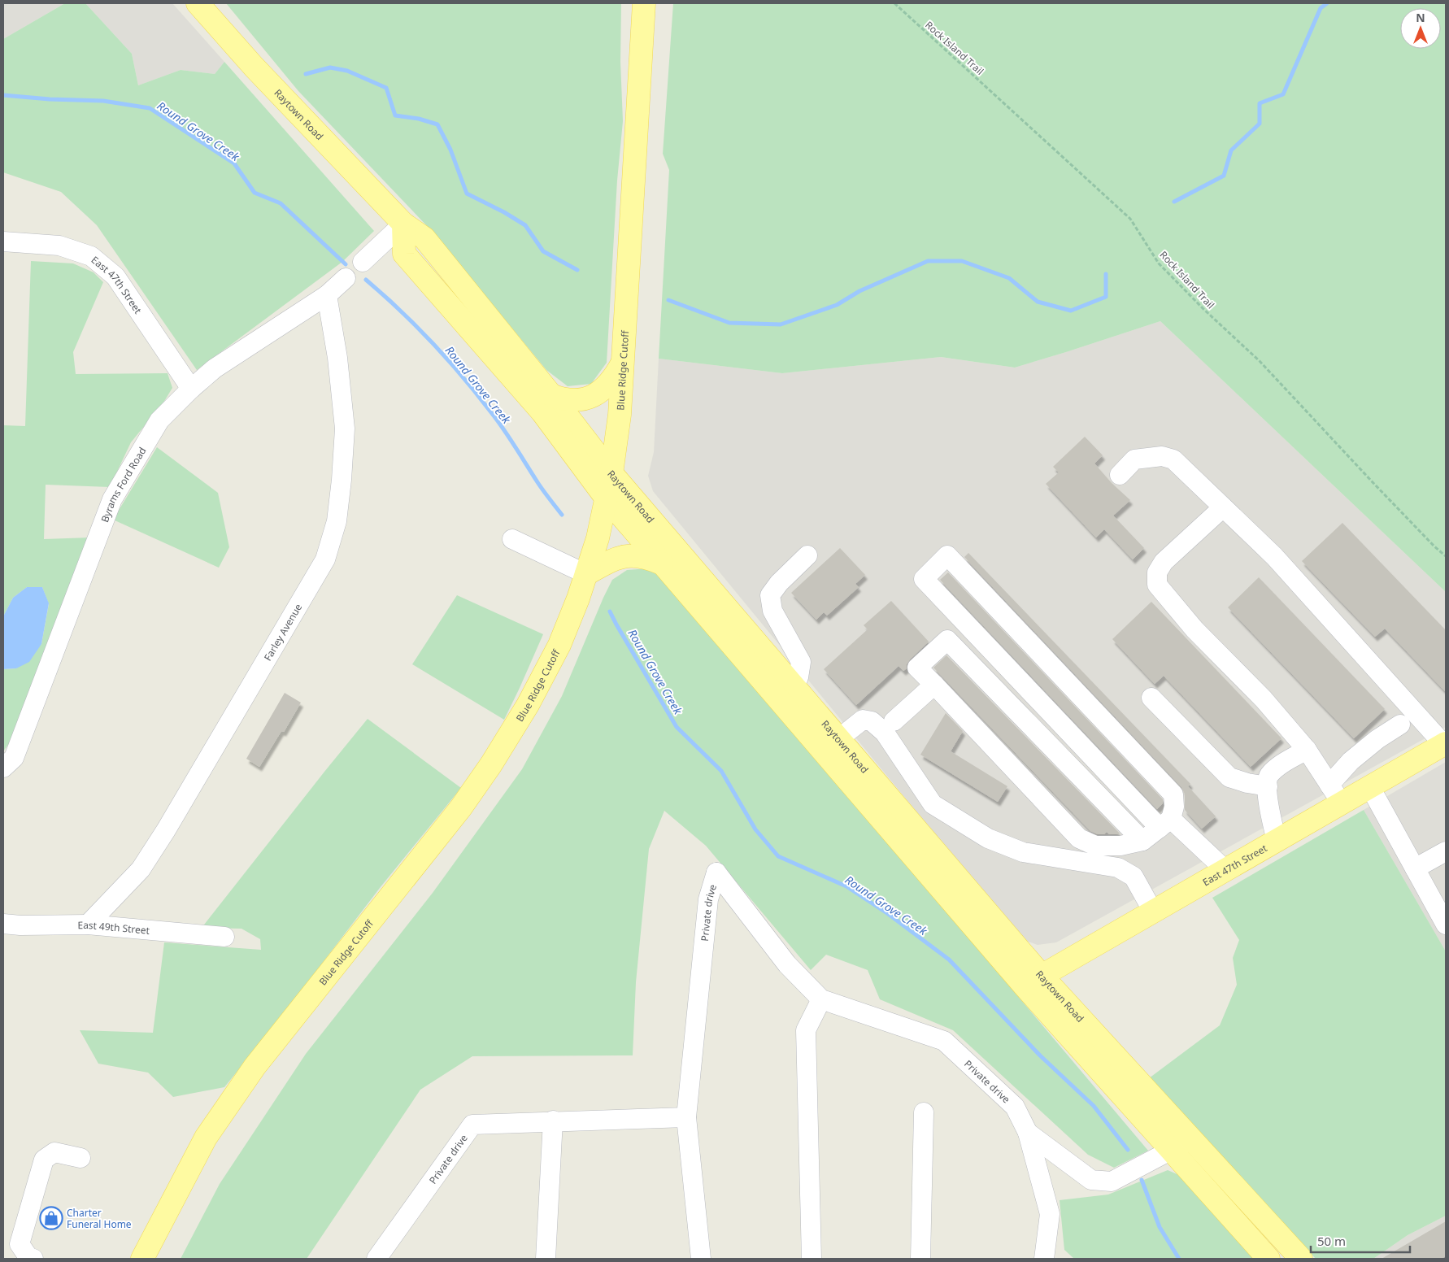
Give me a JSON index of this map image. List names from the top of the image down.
{
  "streets": {
    "main road": ["Raytown Road", "East 47th Street", "Blue Ridge Cutoff"],
    "street": [
      "Byrams Ford Road",
      "Farley Avenue",
      "Private drive",
      "East 49th Street"
    ],
    "path": ["Rock Island Trail"]
  },
  "crossings": [
    ["Raytown Road", "East 47th Street"],
    ["Raytown Road", "Blue Ridge Cutoff"],
    ["Raytown Road", "Private drive"],
    ["East 47th Street", "Byrams Ford Road"],
    ["Byrams Ford Road", "Farley Avenue"],
    ["Farley Avenue", "East 49th Street"]
  ],
  "water": ["Round Grove Creek"],
  "places": {
    "shop": ["Charter Funeral Home"]
  },
  "scale_bar": "50 m",
  "north": "top"
}
